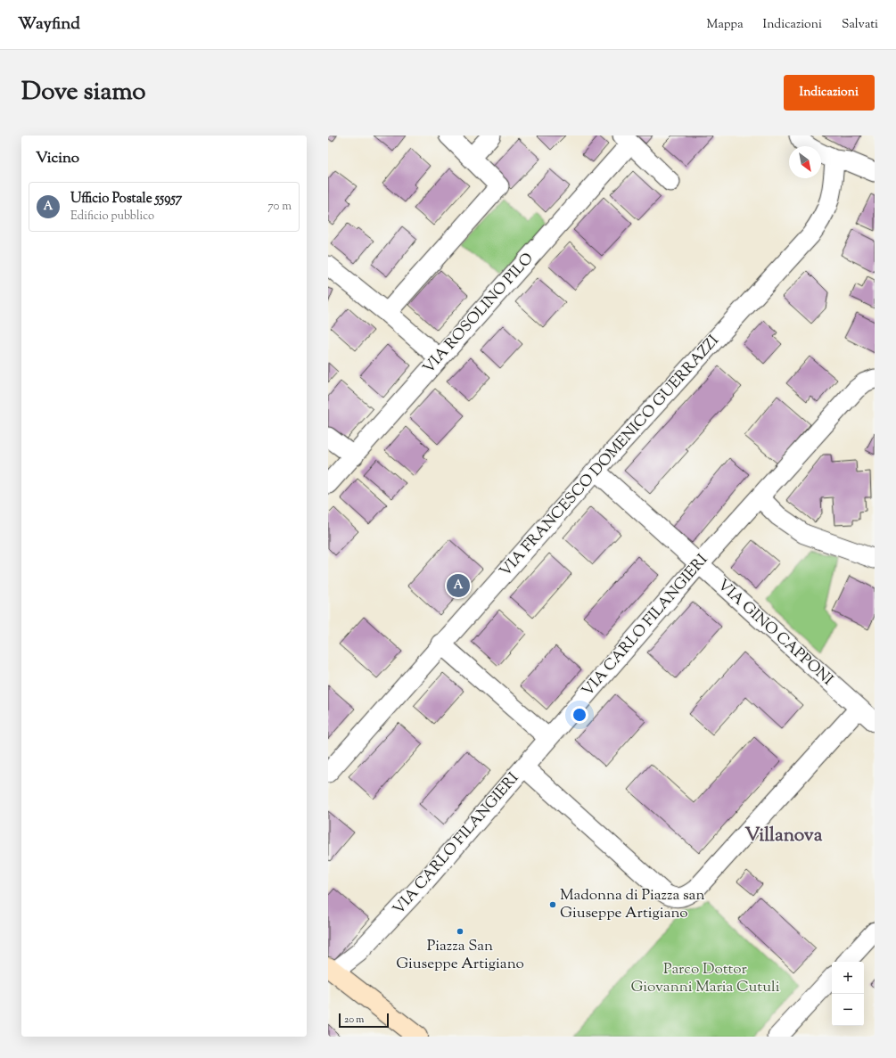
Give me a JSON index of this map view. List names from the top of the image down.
{
  "streets": {
    "street": [
      "VIA ROSOLINO PILO",
      "VIA FRANCESCO DOMENICO GUERRAZZI",
      "VIA CARLO FILANGIERI",
      "VIA GINO CAPPONI"
    ]
  },
  "crossings": [
    ["VIA FRANCESCO DOMENICO GUERRAZZI", "VIA GINO CAPPONI"],
    ["VIA CARLO FILANGIERI", "VIA GINO CAPPONI"]
  ],
  "districts": ["Villanova"],
  "parks": ["Parco Dottor Giovanni Maria Cutuli"],
  "places": ["Madonna di Piazza san Giuseppe Artigiano", "Piazza San Giuseppe Artigiano"],
  "scale_bar": "20 m",
  "north": "bottom right",
  "page": {
    "header": "Wayfind",
    "nav": ["Mappa", "Indicazioni", "Salvati"],
    "title": "Dove siamo",
    "buttons": "Indicazioni",
    "heading": "Vicino",
    "list": [
      {
        "mark": "A",
        "name": "Ufficio Postale 55957",
        "note": "Edificio pubblico",
        "value": "70 m"
      }
    ],
    "pins": "A",
    "map_buttons": ["+", "−"],
    "scale": "20 m"
  }
}
